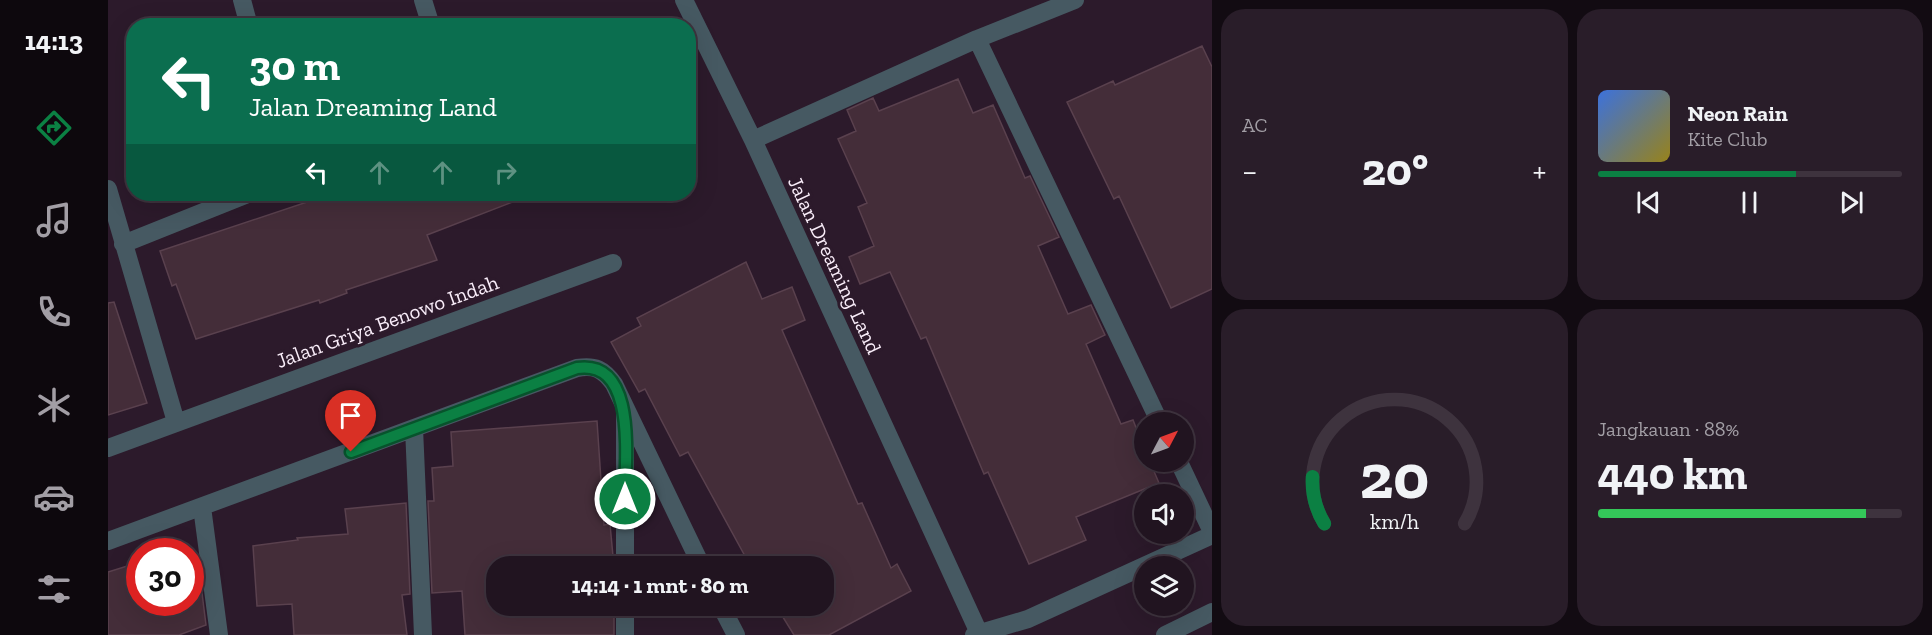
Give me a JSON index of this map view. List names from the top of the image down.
{
  "streets": {
    "street": ["Jalan Dreaming Land", "Jalan Griya Benowo Indah"]
  },
  "north": "top right",
  "page": {
    "tabs": "14:13",
    "tile": [
      "AC",
      ["Jangkauan · 88%", "440 km"]
    ],
    "turn": ["30 m", "Jalan Dreaming Land"],
    "song": ["Neon Rain", "Kite Club"],
    "heat": ["−", "20°", "+"],
    "limit": "30",
    "trip": "14:14 · 1 mnt · 80 m",
    "gauge": ["20", "km/h"]
  }
}
